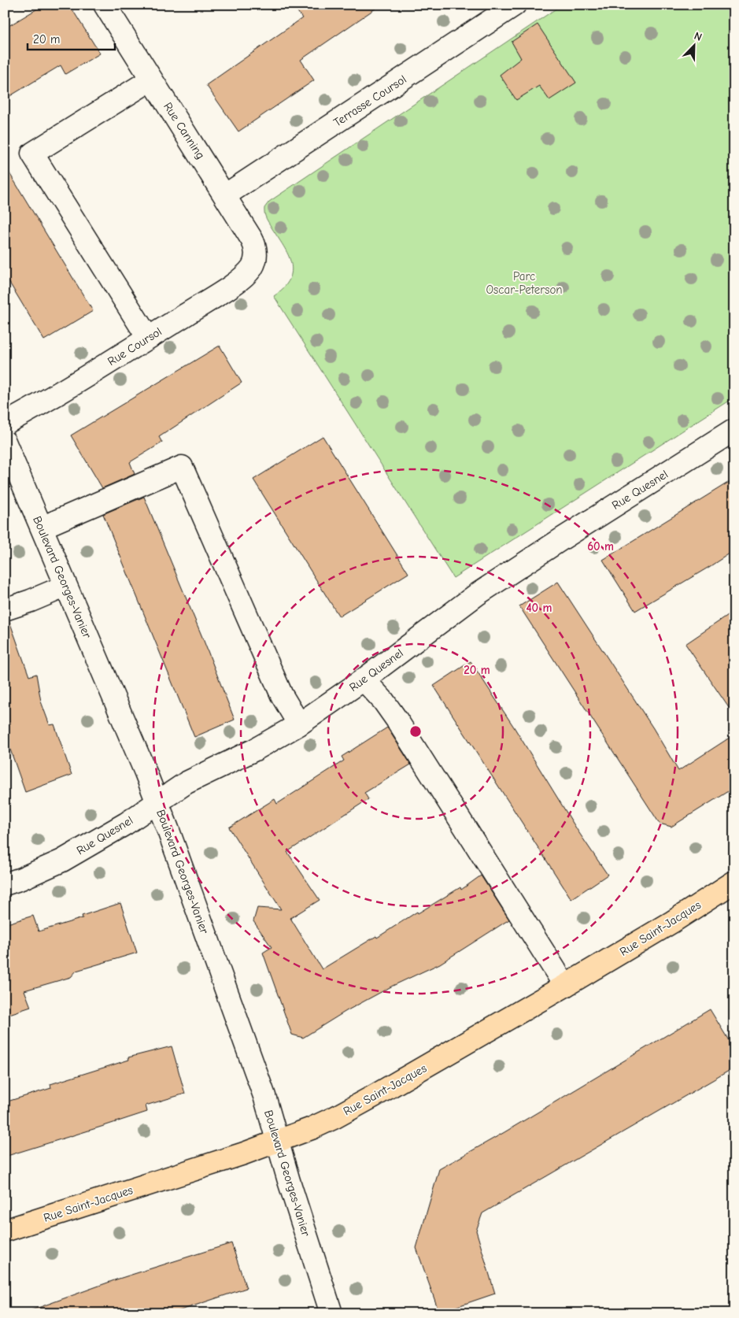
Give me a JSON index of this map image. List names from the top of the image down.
{
  "streets": {
    "main road": ["Rue Saint-Jacques"],
    "street": [
      "Terrasse Coursol",
      "Rue Canning",
      "Rue Coursol",
      "Rue Quesnel",
      "Boulevard Georges-Vanier"
    ]
  },
  "crossings": [
    ["Terrasse Coursol", "Rue Canning"],
    ["Rue Canning", "Rue Coursol"],
    ["Rue Quesnel", "Boulevard Georges-Vanier"],
    ["Boulevard Georges-Vanier", "Rue Saint-Jacques"]
  ],
  "parks": ["Parc Oscar-Peterson"],
  "scale_bar": "20 m",
  "north": "top right",
  "rings": ["60 m", "40 m", "20 m"]
}
